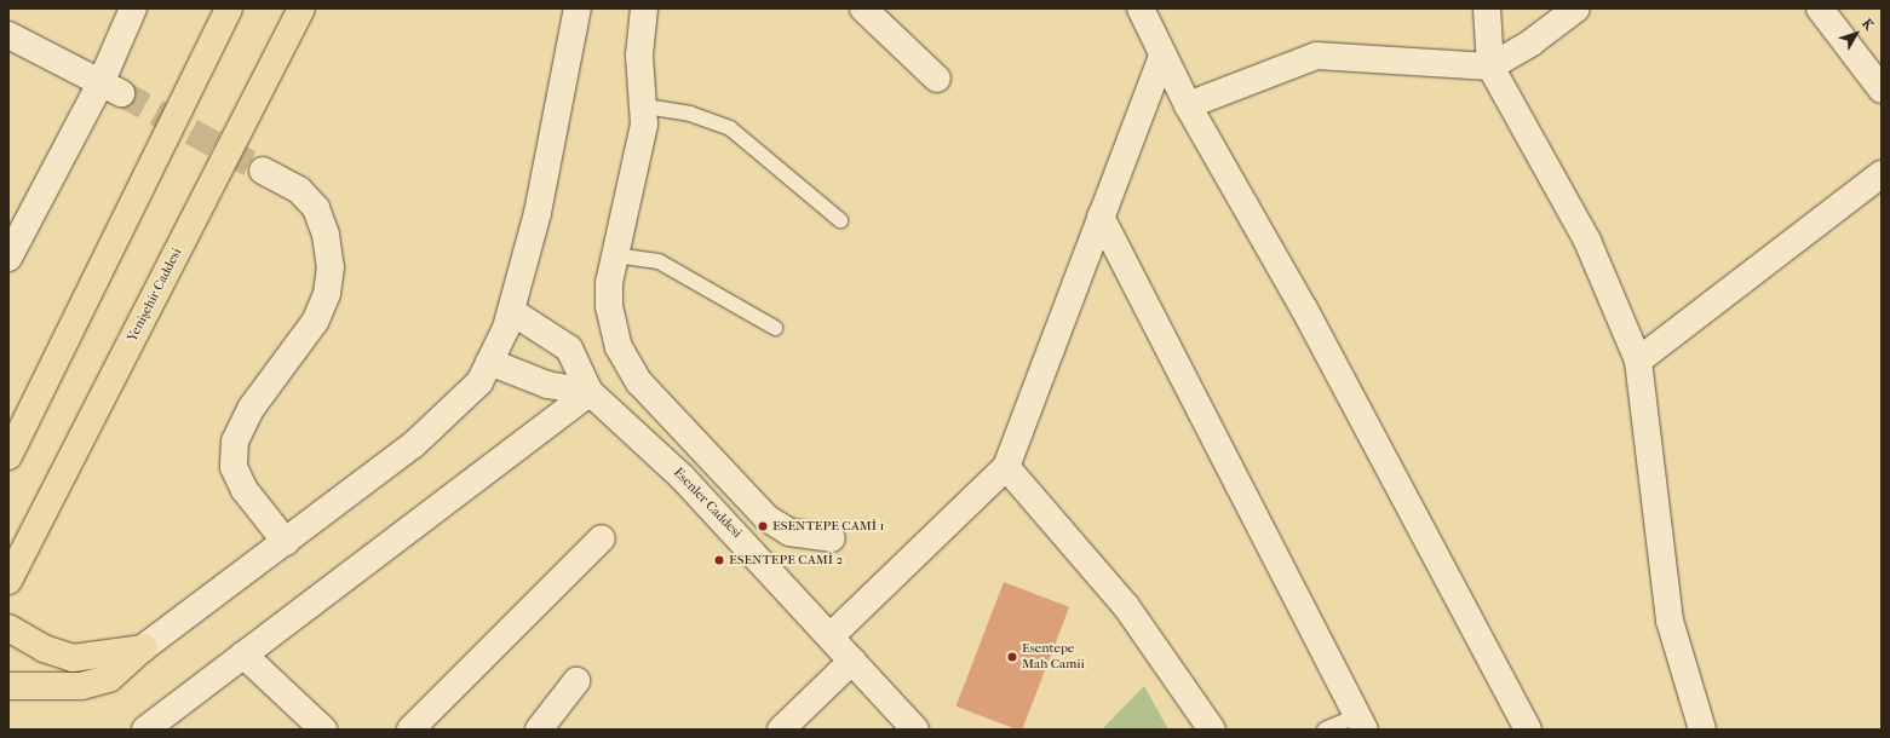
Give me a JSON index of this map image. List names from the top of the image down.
{
  "streets": {
    "highway": ["Yenişehir Caddesi"],
    "street": ["Esenler Caddesi"]
  },
  "places": ["ESENTEPE CAMİ 1", "ESENTEPE CAMİ 2", "Esentepe Mah Camii"],
  "north": "top right"
}
